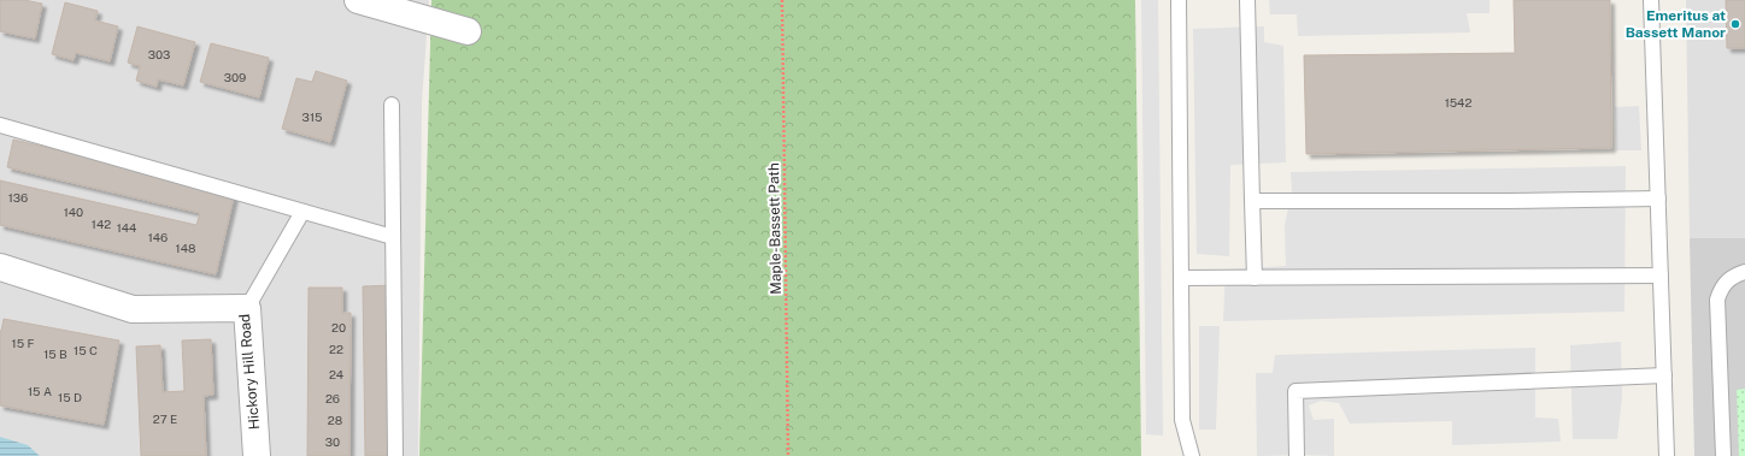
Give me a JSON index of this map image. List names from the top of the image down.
{
  "streets": {
    "street": ["Hickory Hill Road"],
    "path": ["Maple-Bassett Path"]
  },
  "places": ["Emeritus at Bassett Manor"],
  "house_numbers": [
    "303",
    "309",
    "1542",
    "315",
    "136",
    "140",
    "142",
    "144",
    "146",
    "148",
    "20",
    "15 F",
    "22",
    "15 C",
    "15 B",
    "24",
    "15 A",
    "15 D",
    "26",
    "27 E",
    "28",
    "30"
  ]
}
